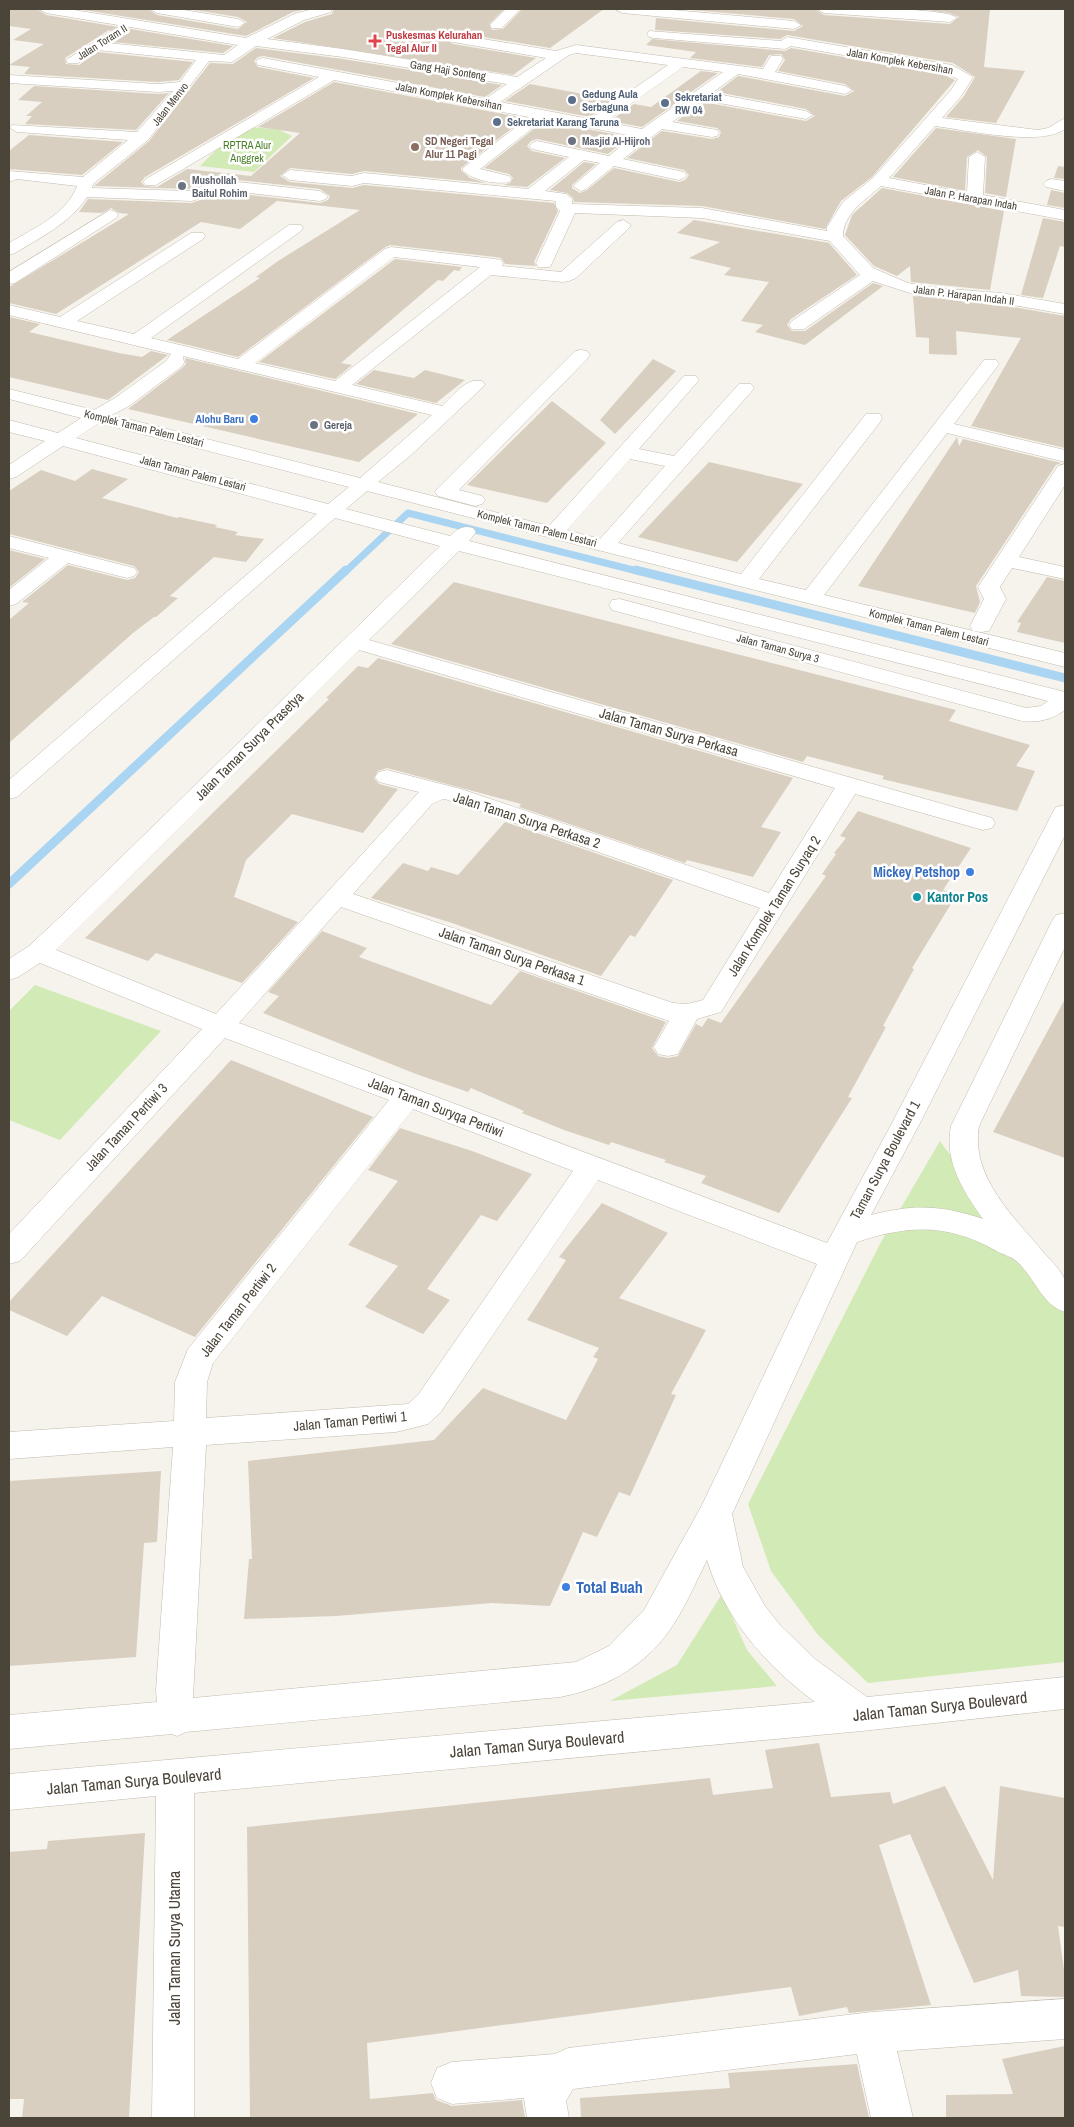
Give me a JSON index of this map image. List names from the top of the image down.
{
  "streets": {
    "street": [
      "Jalan Toram II",
      "Jalan Komplek Kebersihan",
      "Gang Haji Sonteng",
      "Jalan Menvo",
      "Jalan P. Harapan Indah",
      "Jalan P. Harapan Indah II",
      "Komplek Taman Palem Lestari",
      "Jalan Taman Palem Lestari",
      "Jalan Taman Surya 3",
      "Jalan Taman Surya Perkasa",
      "Jalan Taman Surya Prasetya",
      "Jalan Taman Surya Perkasa 2",
      "Jalan Komplek Taman Suryaq 2",
      "Jalan Taman Surya Perkasa 1",
      "Jalan Taman Suryqa Pertiwi",
      "Jalan Taman Pertiwi 3",
      "Taman Surya Boulevard 1",
      "Jalan Taman Pertiwi 2",
      "Jalan Taman Pertiwi 1",
      "Jalan Taman Surya Boulevard",
      "Jalan Taman Surya Utama"
    ]
  },
  "crossings": [
    ["Jalan Toram II", "Gang Haji Sonteng"],
    ["Jalan Komplek Kebersihan", "Gang Haji Sonteng"],
    ["Jalan Komplek Kebersihan", "Jalan P. Harapan Indah"],
    ["Komplek Taman Palem Lestari", "Jalan Taman Palem Lestari"],
    ["Komplek Taman Palem Lestari", "Jalan Taman Surya 3"],
    ["Komplek Taman Palem Lestari", "Jalan Taman Surya Prasetya"],
    ["Jalan Taman Surya Perkasa", "Jalan Taman Surya Prasetya"],
    ["Jalan Taman Surya Perkasa", "Jalan Komplek Taman Suryaq 2"],
    ["Jalan Taman Surya Prasetya", "Jalan Taman Suryqa Pertiwi"],
    ["Jalan Taman Surya Perkasa 2", "Jalan Komplek Taman Suryaq 2"],
    ["Jalan Taman Surya Perkasa 2", "Jalan Taman Surya Perkasa 1"],
    ["Jalan Taman Surya Perkasa 2", "Jalan Taman Pertiwi 3"],
    ["Jalan Komplek Taman Suryaq 2", "Jalan Taman Surya Perkasa 1"],
    ["Jalan Taman Suryqa Pertiwi", "Jalan Taman Pertiwi 3"],
    ["Jalan Taman Suryqa Pertiwi", "Taman Surya Boulevard 1"],
    ["Jalan Taman Suryqa Pertiwi", "Jalan Taman Pertiwi 2"],
    ["Jalan Taman Suryqa Pertiwi", "Jalan Taman Pertiwi 1"],
    ["Jalan Taman Pertiwi 2", "Jalan Taman Pertiwi 1"],
    ["Jalan Taman Surya Boulevard", "Jalan Taman Surya Utama"]
  ],
  "parks": ["RPTRA Alur Anggrek"],
  "places": {
    "health": ["Puskesmas Kelurahan Tegal Alur II"],
    "other": [
      "Gedung Aula Serbaguna",
      "Sekretariat RW 04",
      "Sekretariat Karang Taruna",
      "Masjid Al-Hijroh",
      "SD Negeri Tegal Alur 11 Pagi",
      "Mushollah Baitul Rohim",
      "Alohu Baru",
      "Gereja",
      "Mickey Petshop",
      "Kantor Pos",
      "Total Buah"
    ]
  }
}
